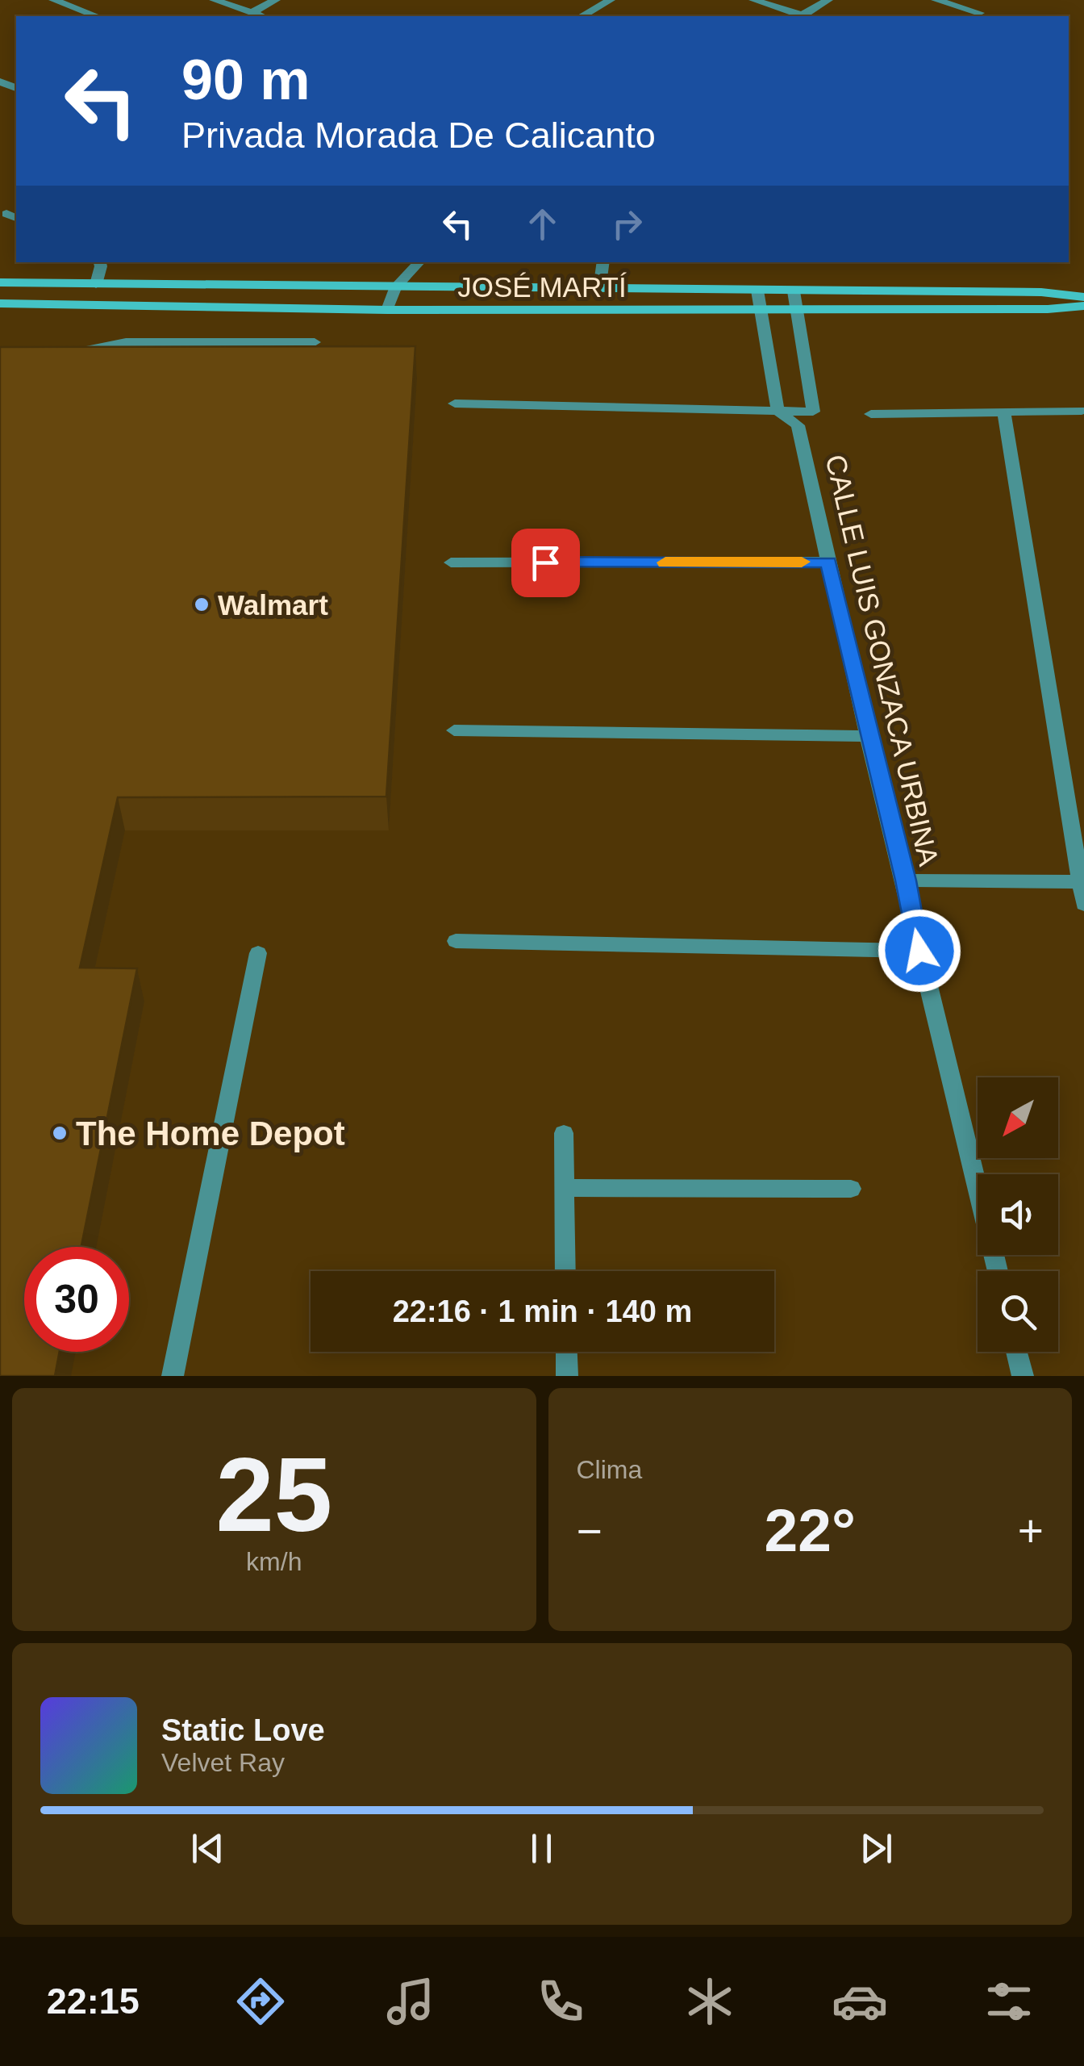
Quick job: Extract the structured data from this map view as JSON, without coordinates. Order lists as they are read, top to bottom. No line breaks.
{"streets":{"main road":["JOSÉ MARTÍ"],"street":["CALLE LUIS GONZACA URBINA"]},"places":["Walmart","The Home Depot"],"north":"bottom left","page":{"turn":["90 m","Privada Morada De Calicanto"],"limit":"30","trip":"22:16 · 1 min · 140 m","tile":[["25","km/h"],"Clima"],"heat":["−","22°","+"],"song":["Static Love","Velvet Ray"],"tabs":"22:15"}}
